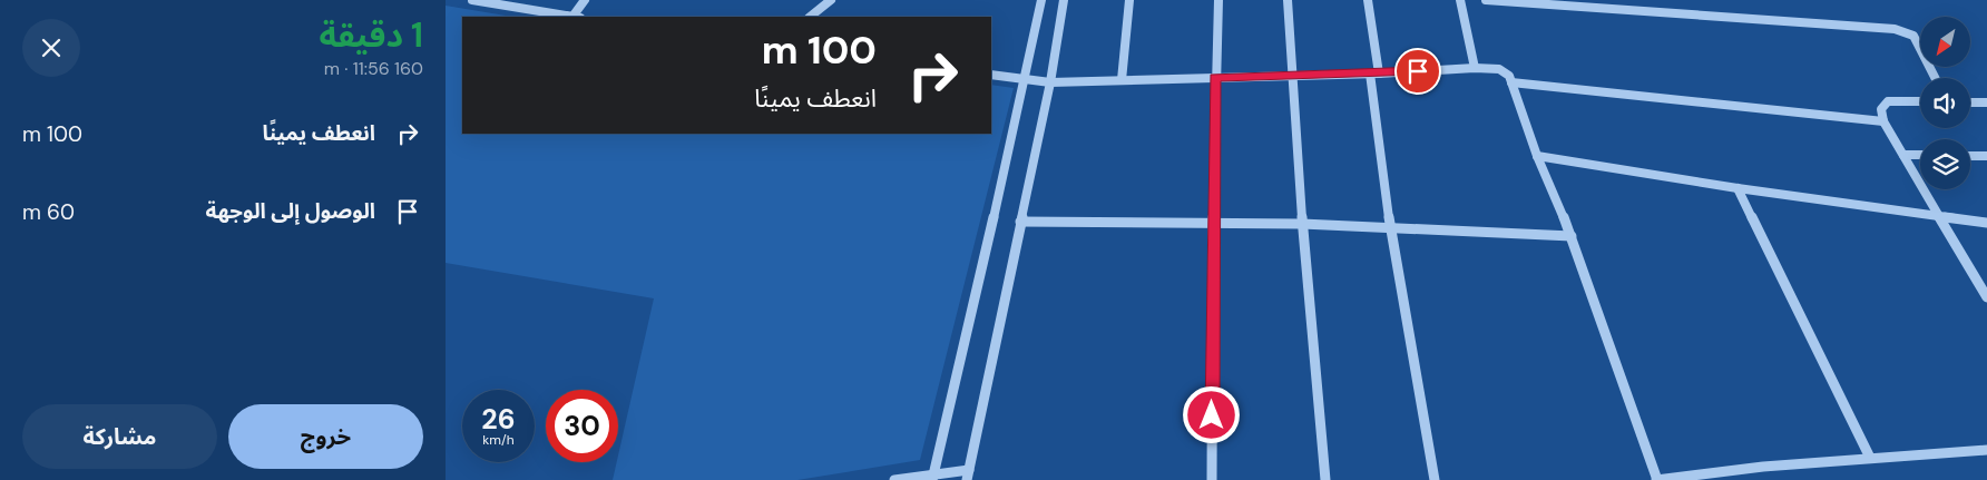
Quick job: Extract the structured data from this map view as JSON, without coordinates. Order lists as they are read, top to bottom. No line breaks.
{"north":"bottom left","page":{"heading":["1 دقيقة","160 m · 11:56"],"turn":["100 m","انعطف يمينًا"],"list":[{"name":"انعطف يمينًا","value":"100 m"},{"name":"الوصول إلى الوجهة","value":"60 m"}],"speed":"26 km/h","limit":"30","buttons":["خروج","مشاركة"]}}
